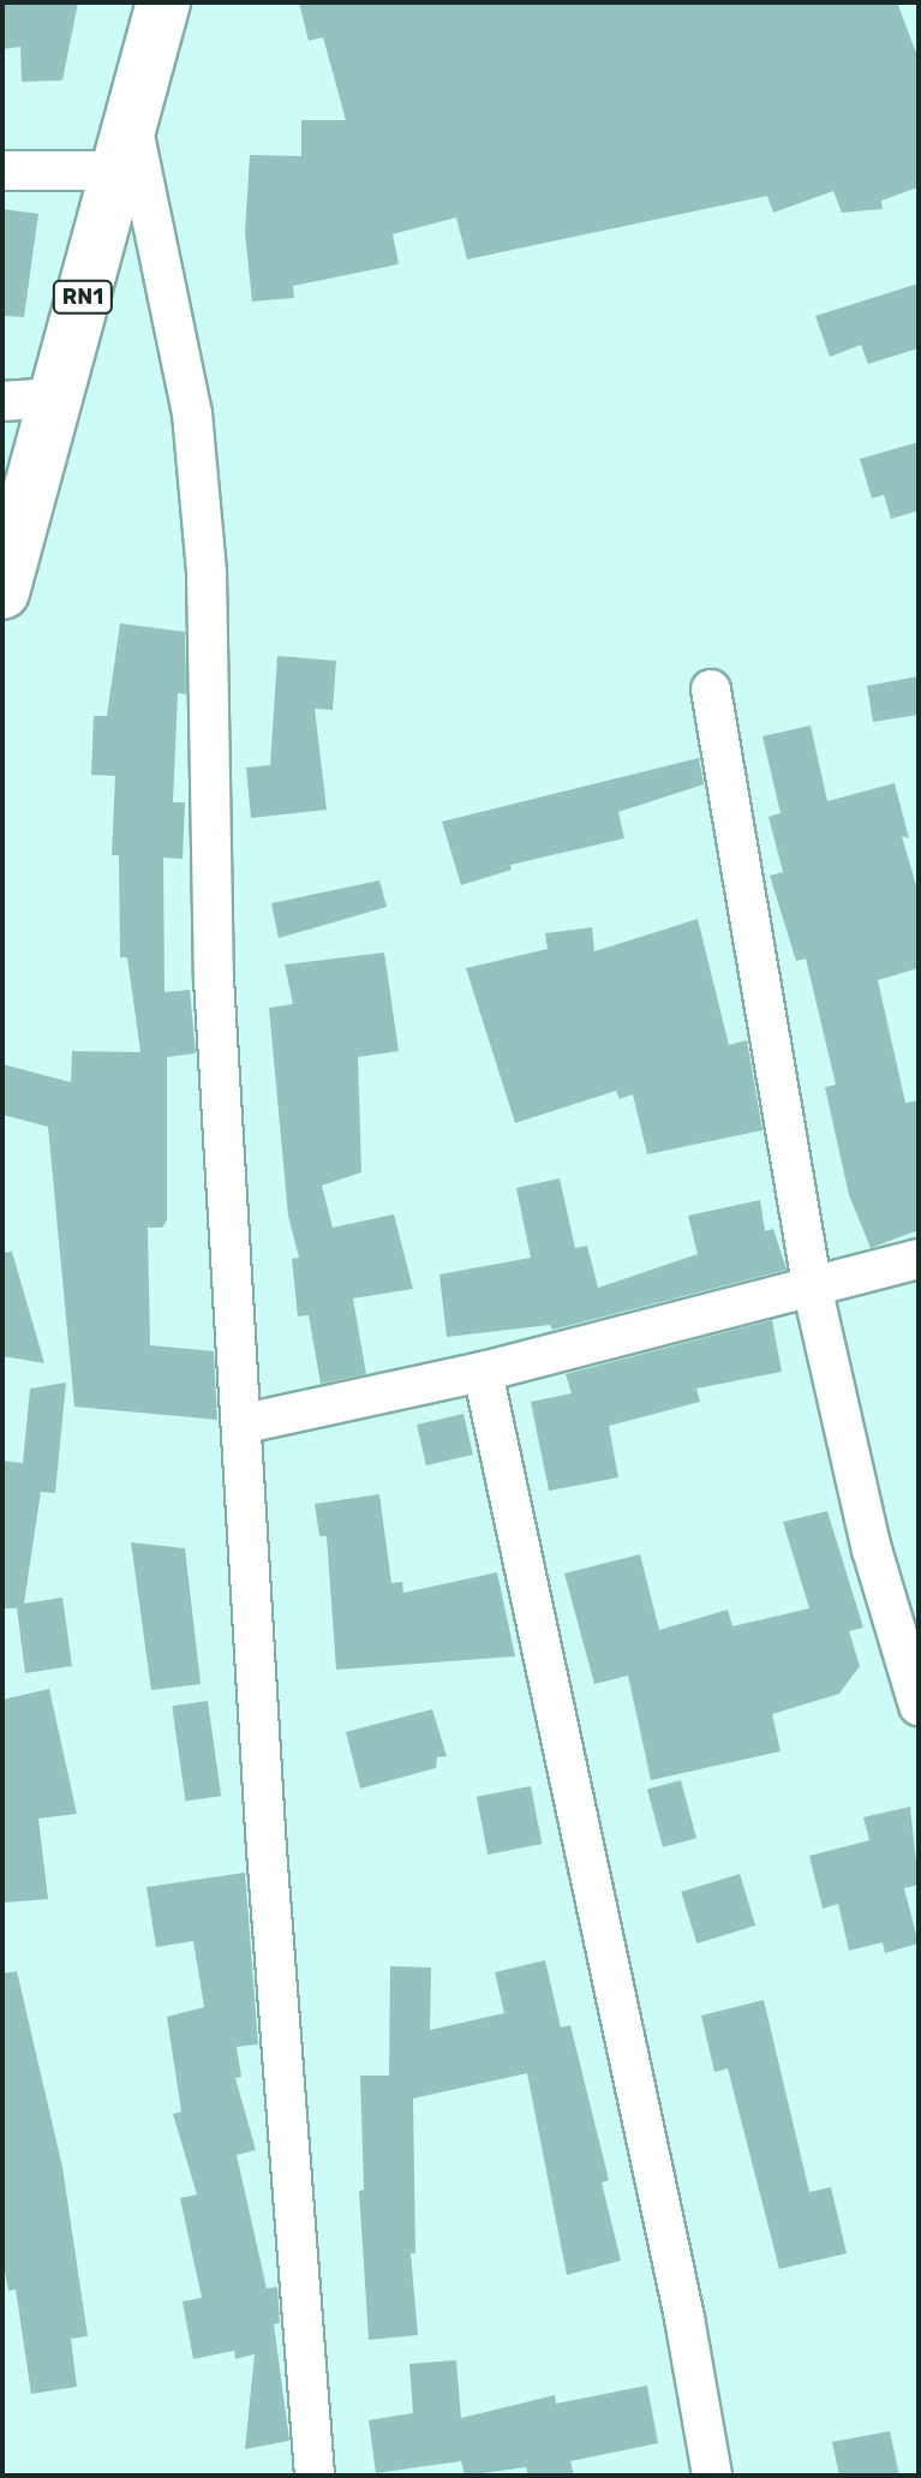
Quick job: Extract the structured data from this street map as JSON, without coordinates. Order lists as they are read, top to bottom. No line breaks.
{"streets":{"highway":["RN1"]}}
